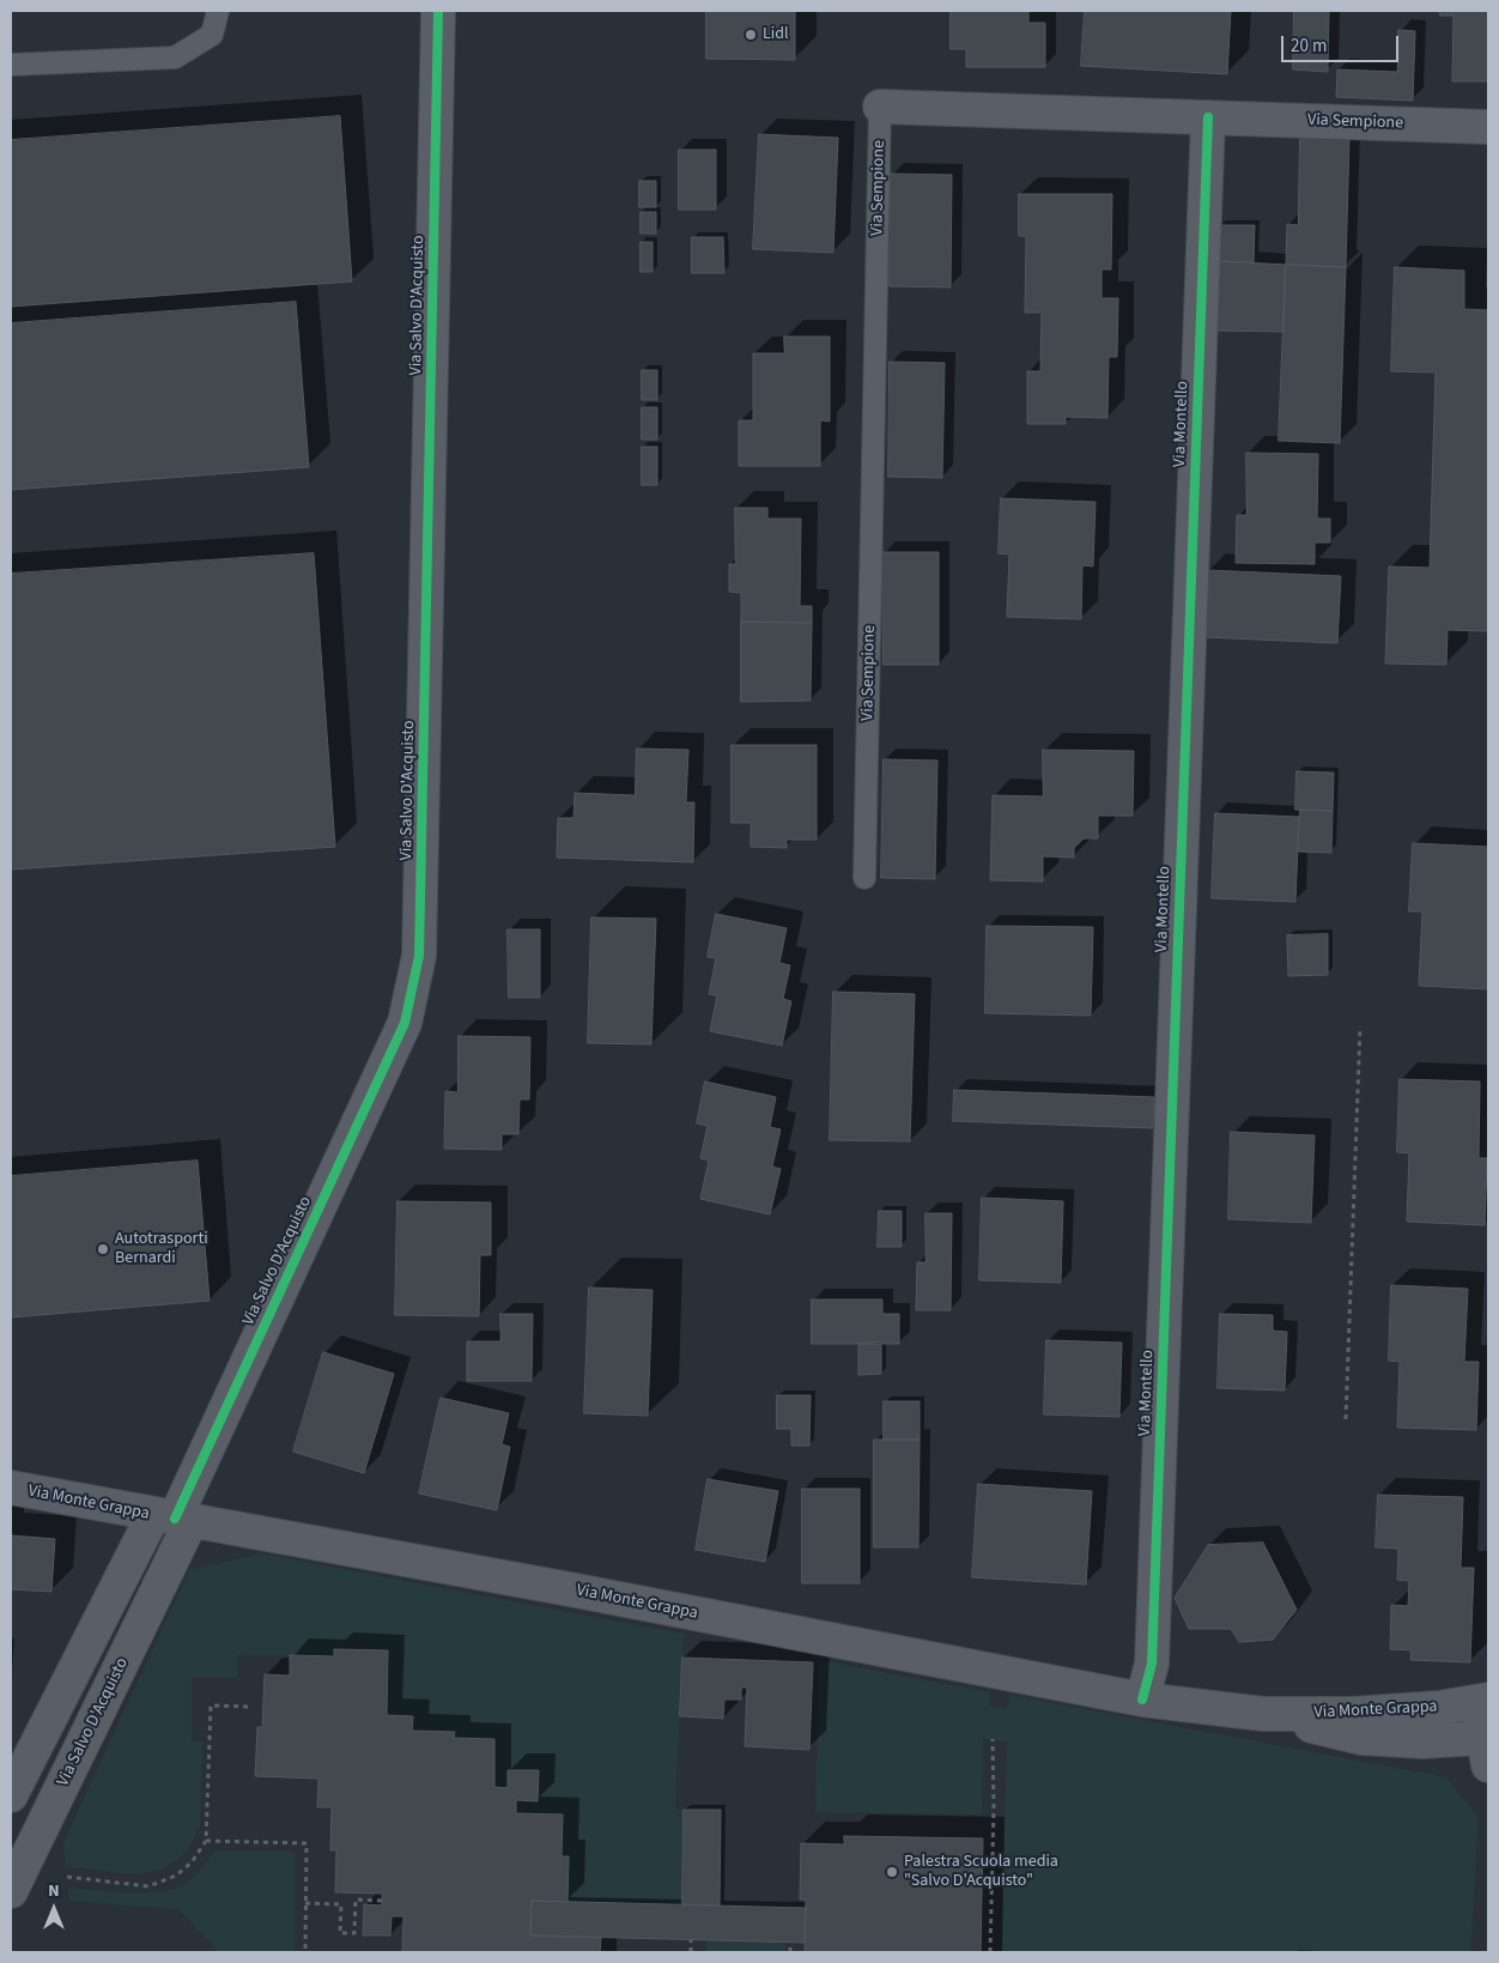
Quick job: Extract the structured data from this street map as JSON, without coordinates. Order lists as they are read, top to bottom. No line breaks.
{"streets":{"street":["Via Sempione","Via Salvo D'Acquisto","Via Montello","Via Monte Grappa"]},"crossings":[["Via Sempione","Via Montello"],["Via Salvo D'Acquisto","Via Monte Grappa"],["Via Montello","Via Monte Grappa"]],"places":["Lidl","Autotrasporti Bernardi","Palestra Scuola media \"Salvo D'Acquisto\""],"scale_bar":"20 m","north":"top"}
